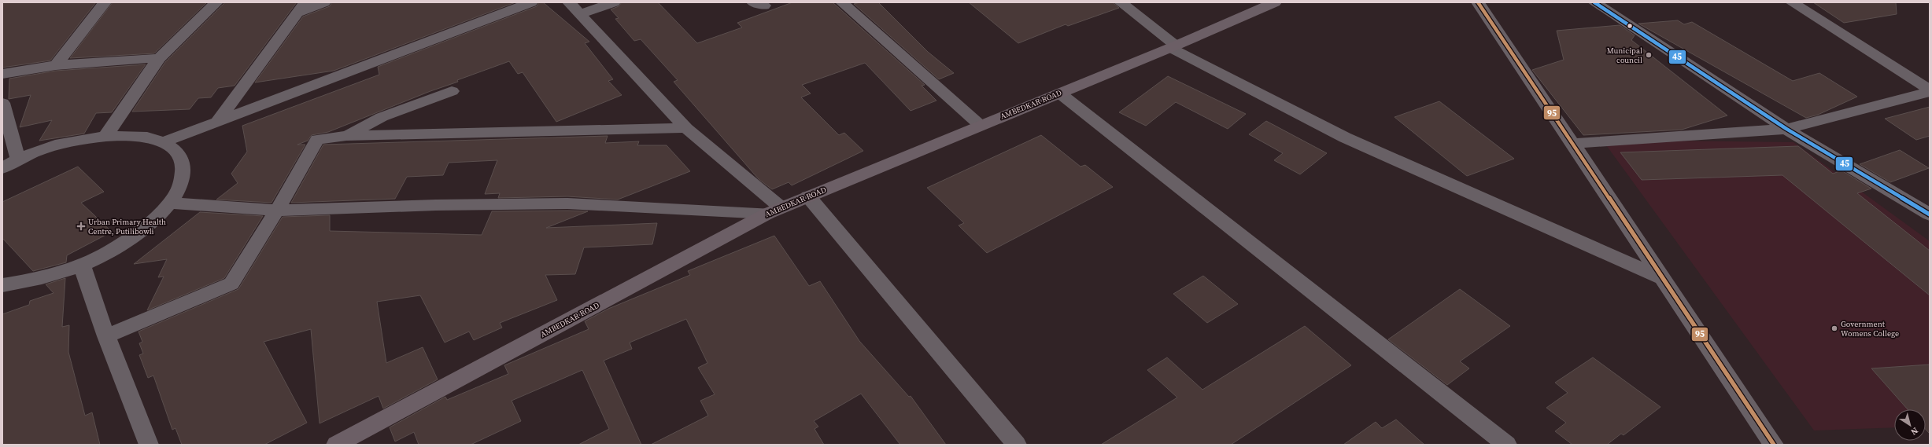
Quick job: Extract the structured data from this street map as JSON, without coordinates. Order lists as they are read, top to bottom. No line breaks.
{"streets":{"main road":["AMBEDKAR ROAD"]},"places":{"other":["Municipal council","Government Womens College"],"health":["Urban Primary Health Centre, Putilibowli"]},"lines":["transit line 95","transit line 45"],"north":"bottom right"}
